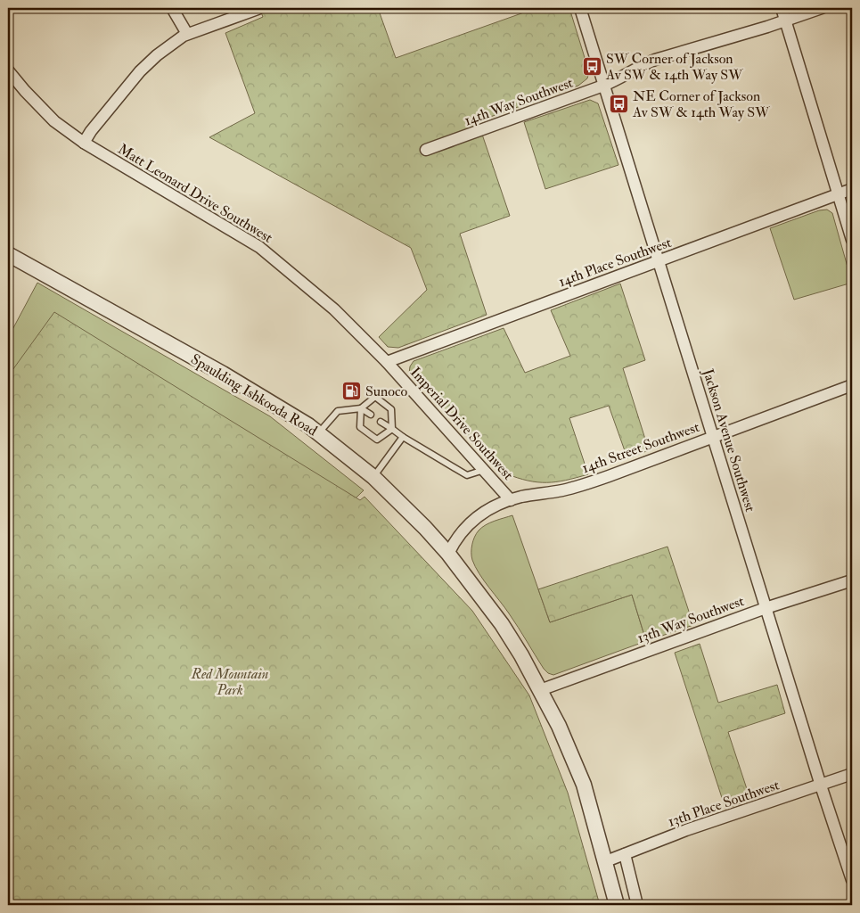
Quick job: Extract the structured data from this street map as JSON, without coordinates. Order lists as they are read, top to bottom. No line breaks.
{"streets":{"street":["14th Way Southwest","Matt Leonard Drive Southwest","14th Place Southwest","Spaulding Ishkooda Road","Imperial Drive Southwest","Jackson Avenue Southwest","14th Street Southwest","13th Way Southwest","13th Place Southwest"]},"crossings":[["14th Way Southwest","Jackson Avenue Southwest"],["Matt Leonard Drive Southwest","14th Place Southwest"],["Matt Leonard Drive Southwest","Imperial Drive Southwest"],["14th Place Southwest","Imperial Drive Southwest"],["14th Place Southwest","Jackson Avenue Southwest"],["Spaulding Ishkooda Road","Imperial Drive Southwest"],["Spaulding Ishkooda Road","13th Way Southwest"],["Spaulding Ishkooda Road","13th Place Southwest"],["Imperial Drive Southwest","14th Street Southwest"],["Jackson Avenue Southwest","14th Street Southwest"],["Jackson Avenue Southwest","13th Way Southwest"],["Jackson Avenue Southwest","13th Place Southwest"]],"parks":["Red Mountain Park"],"places":{"bus stop":["SW Corner of Jackson Av SW & 14th Way SW","NE Corner of Jackson Av SW & 14th Way SW"],"fuel station":["Sunoco"]}}
